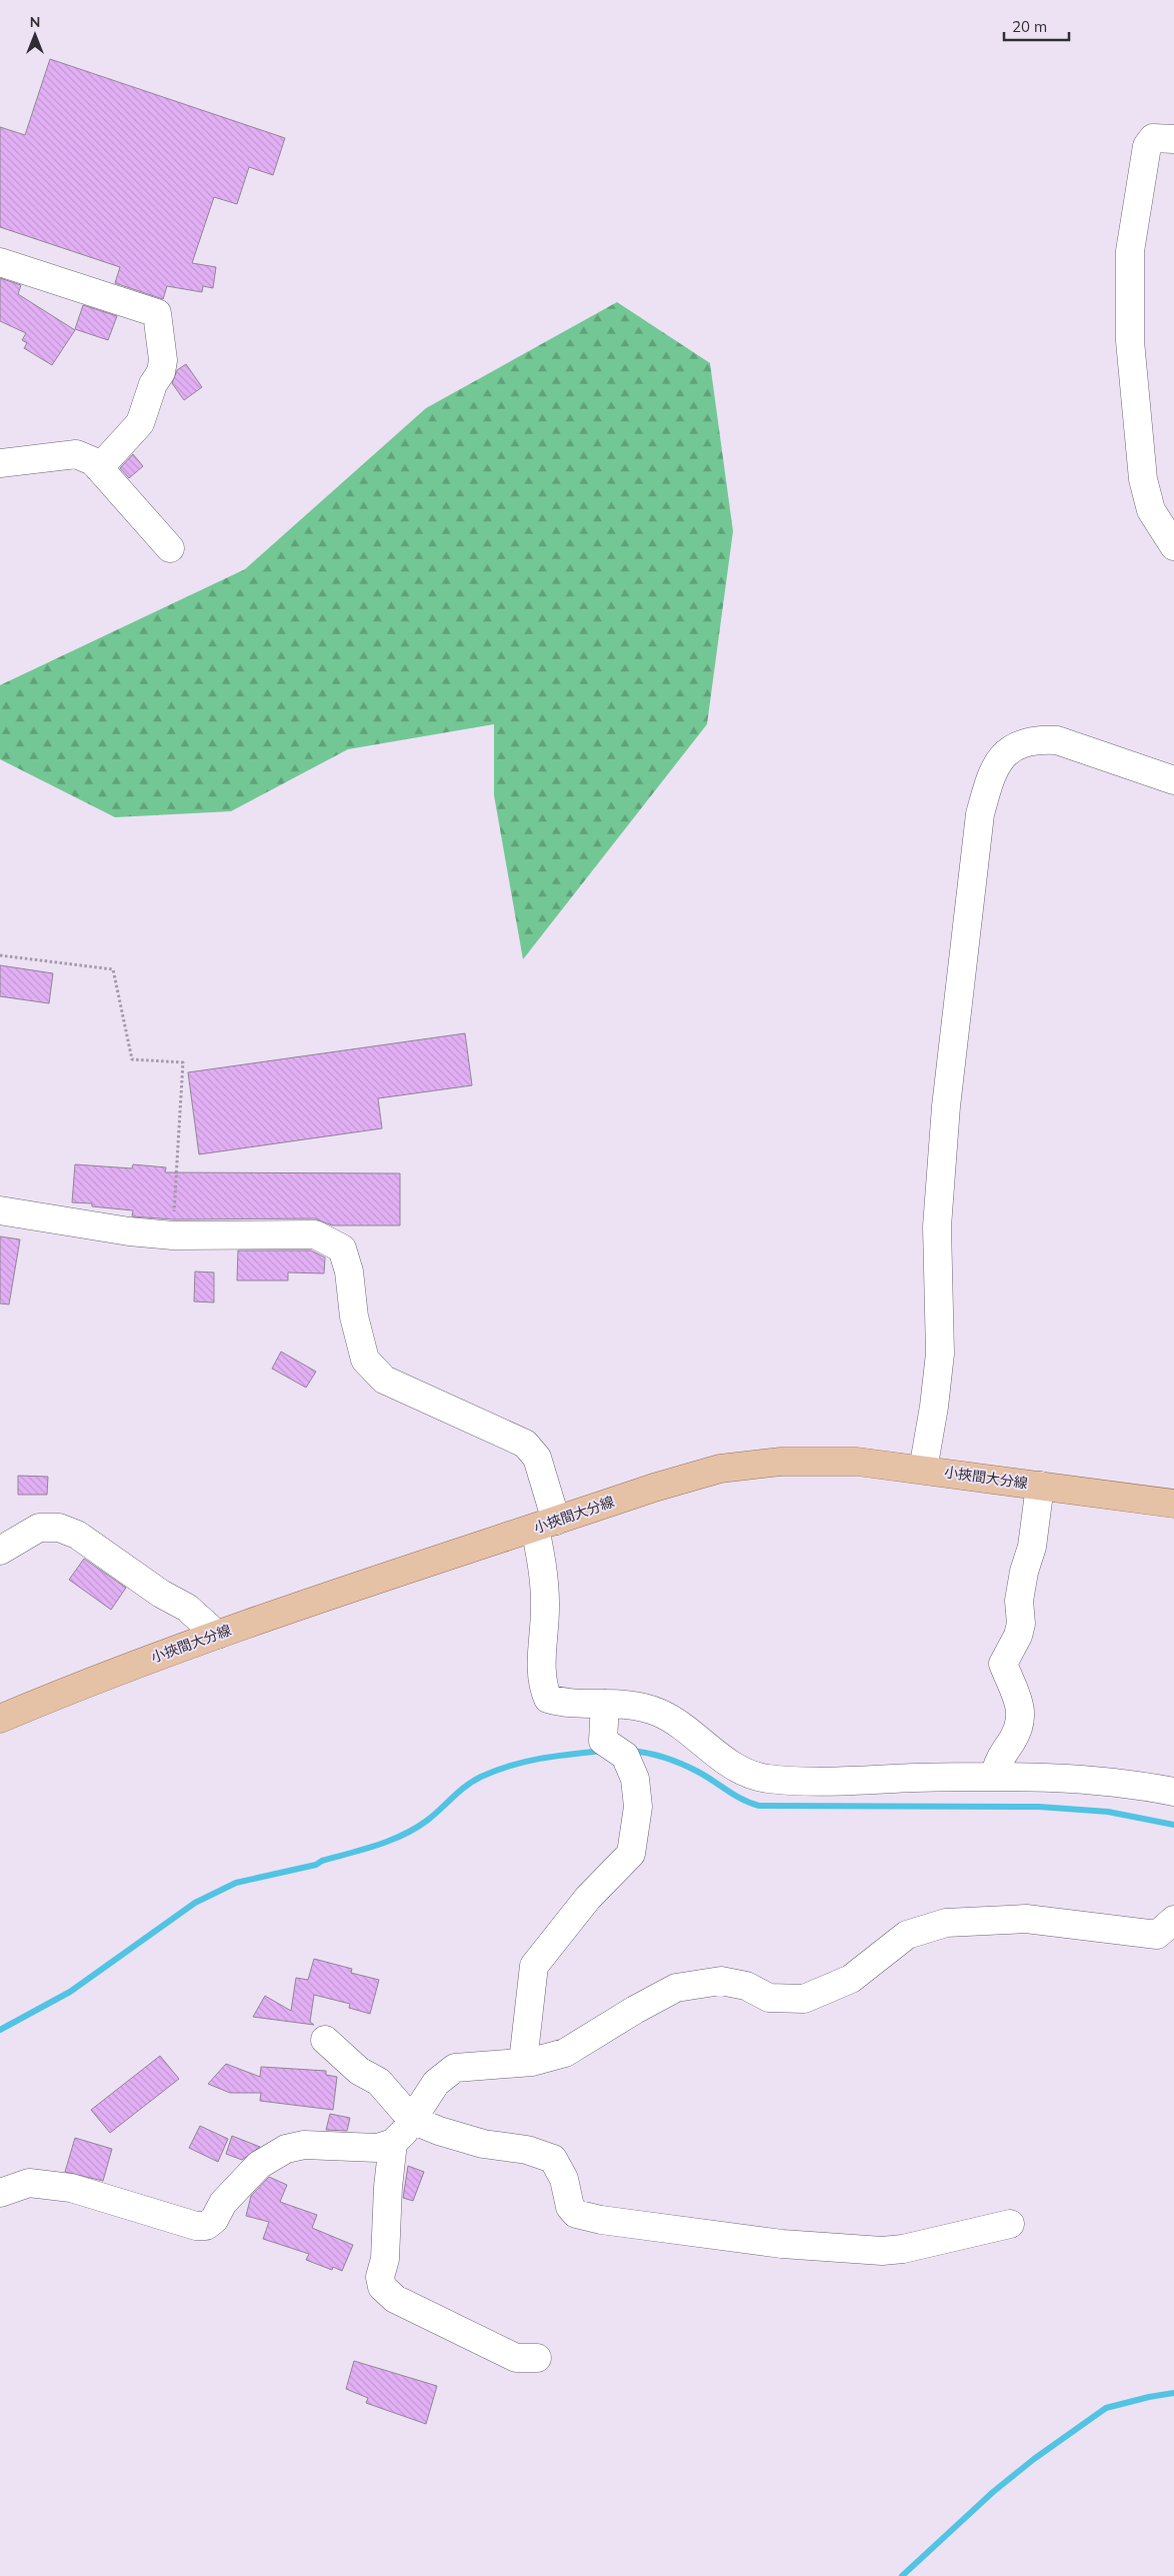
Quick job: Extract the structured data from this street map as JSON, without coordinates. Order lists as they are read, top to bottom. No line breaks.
{"streets":{"main road":["小挾間大分線"]},"scale_bar":"20 m","north":"top"}
